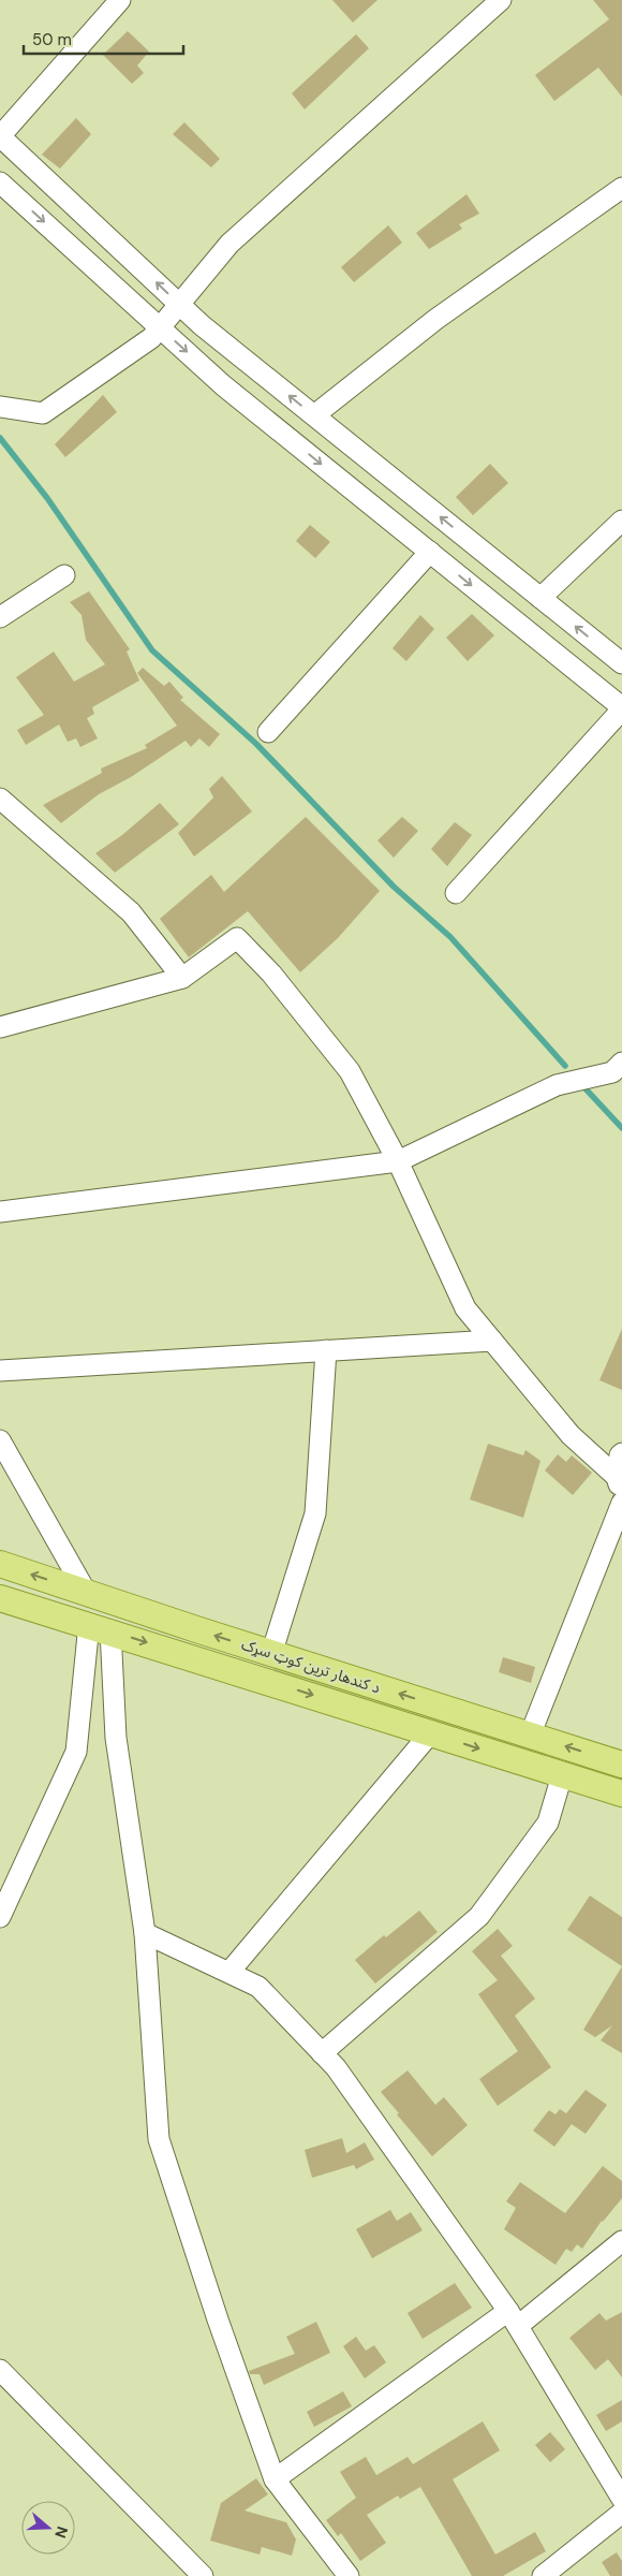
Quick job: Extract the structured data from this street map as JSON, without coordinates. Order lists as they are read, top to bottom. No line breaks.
{"streets":{"main road":["د کندهار ترين کوټ سړک"]},"scale_bar":"50 m","north":"right"}
